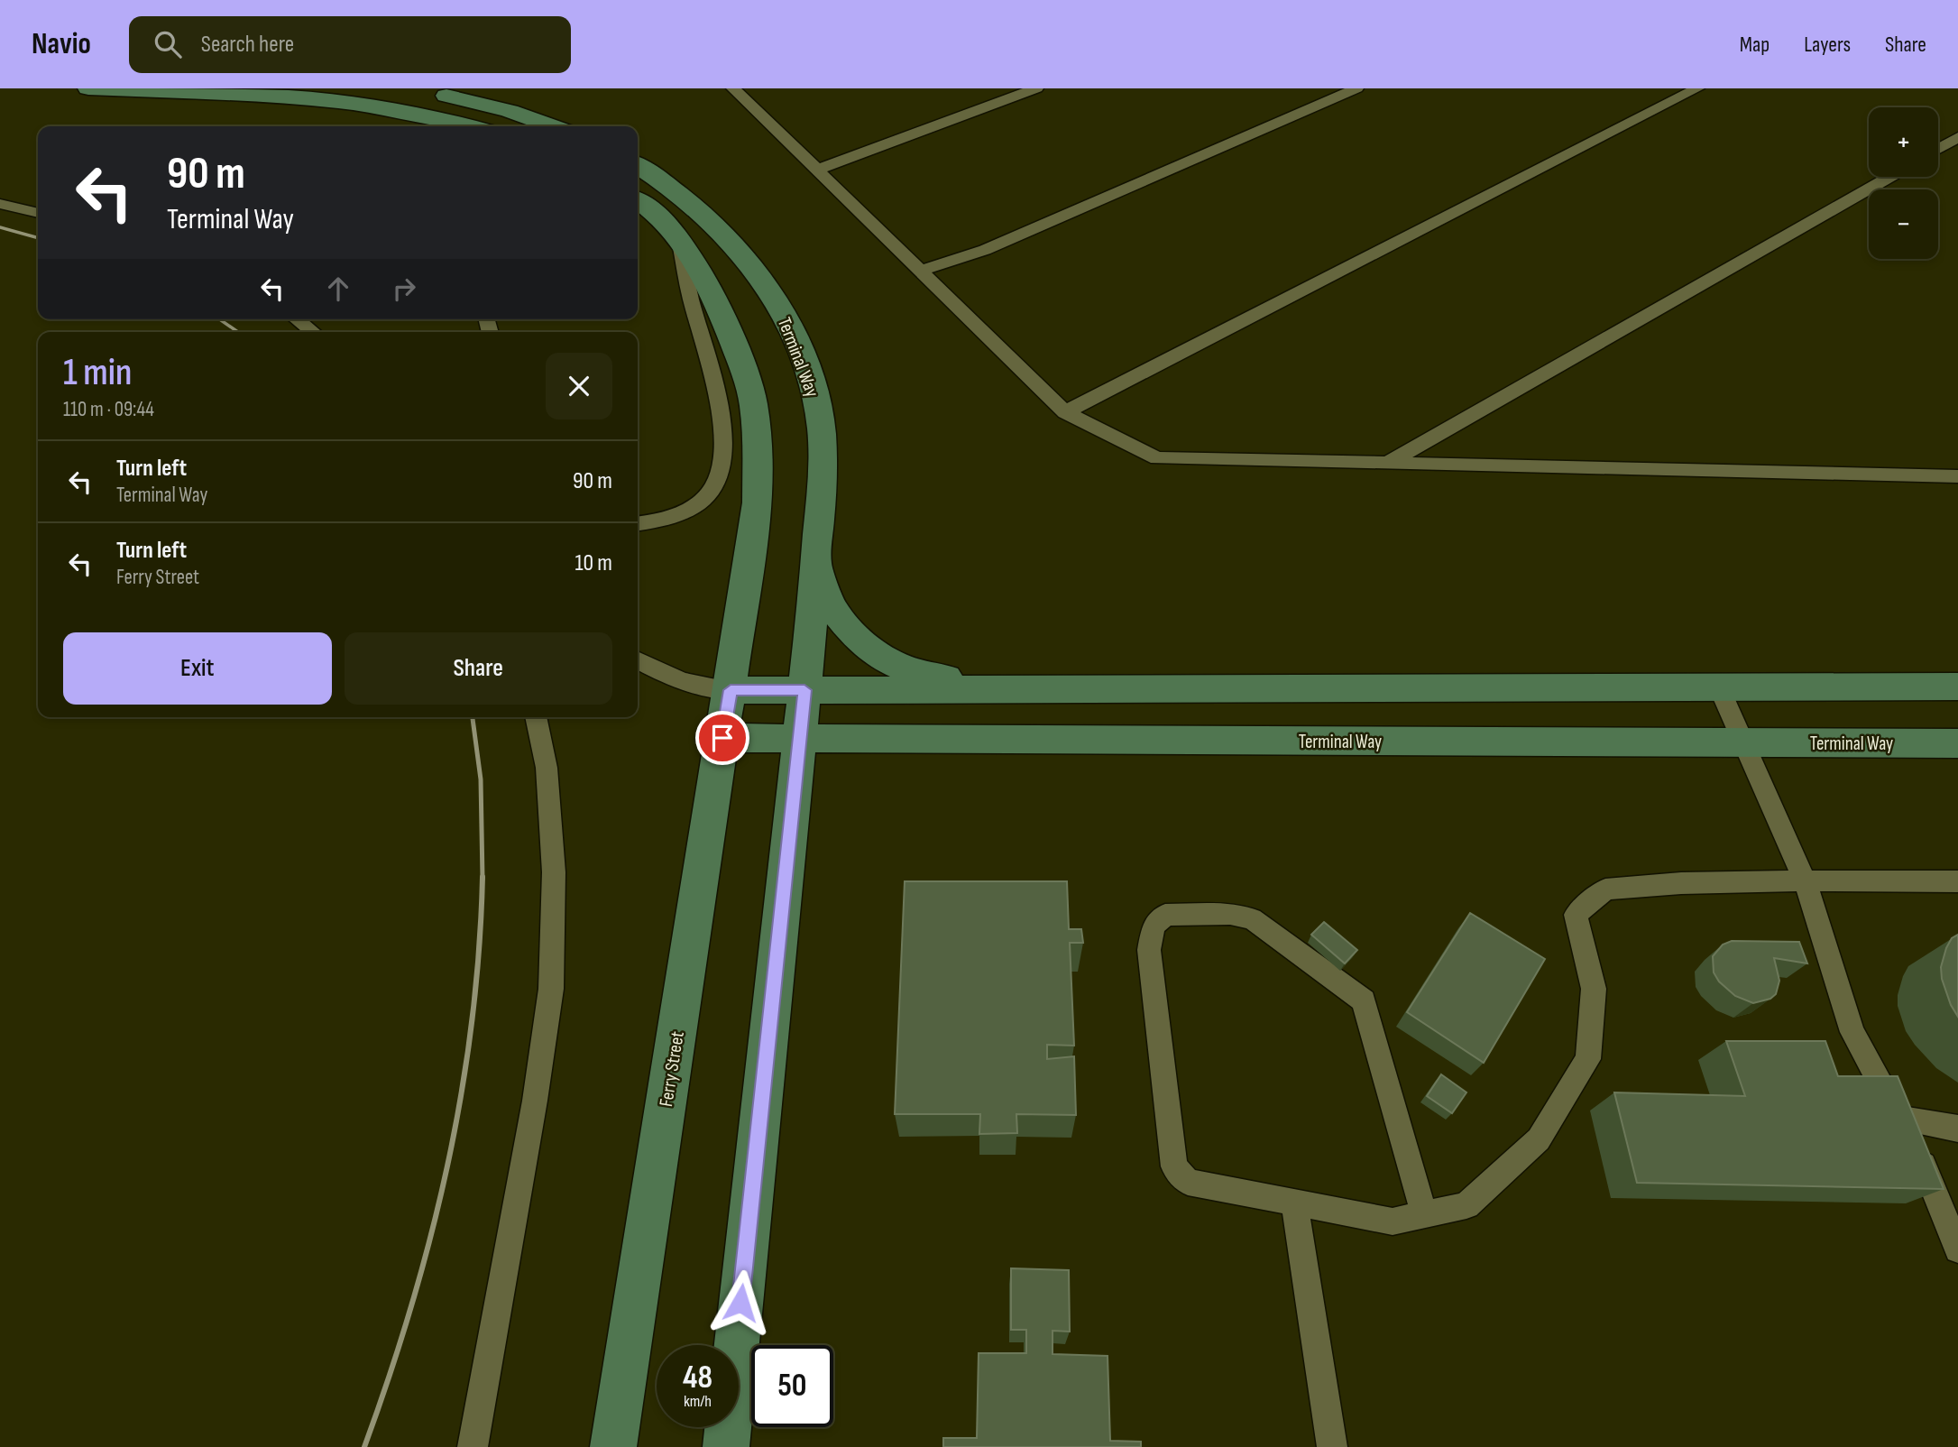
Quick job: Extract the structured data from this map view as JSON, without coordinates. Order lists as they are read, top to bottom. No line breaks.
{"streets":{"main road":["Terminal Way","Ferry Street"]},"crossings":[["Terminal Way","Ferry Street"]],"page":{"header":"Navio","search":"Search here","nav":["Map","Layers","Share"],"map_buttons":["+","−"],"turn":["90 m","Terminal Way"],"heading":["1 min","110 m · 09:44"],"list":[{"name":"Turn left","note":"Terminal Way","value":"90 m"},{"name":"Turn left","note":"Ferry Street","value":"10 m"}],"buttons":["Exit","Share"],"speed":"48 km/h","limit":"50"}}
